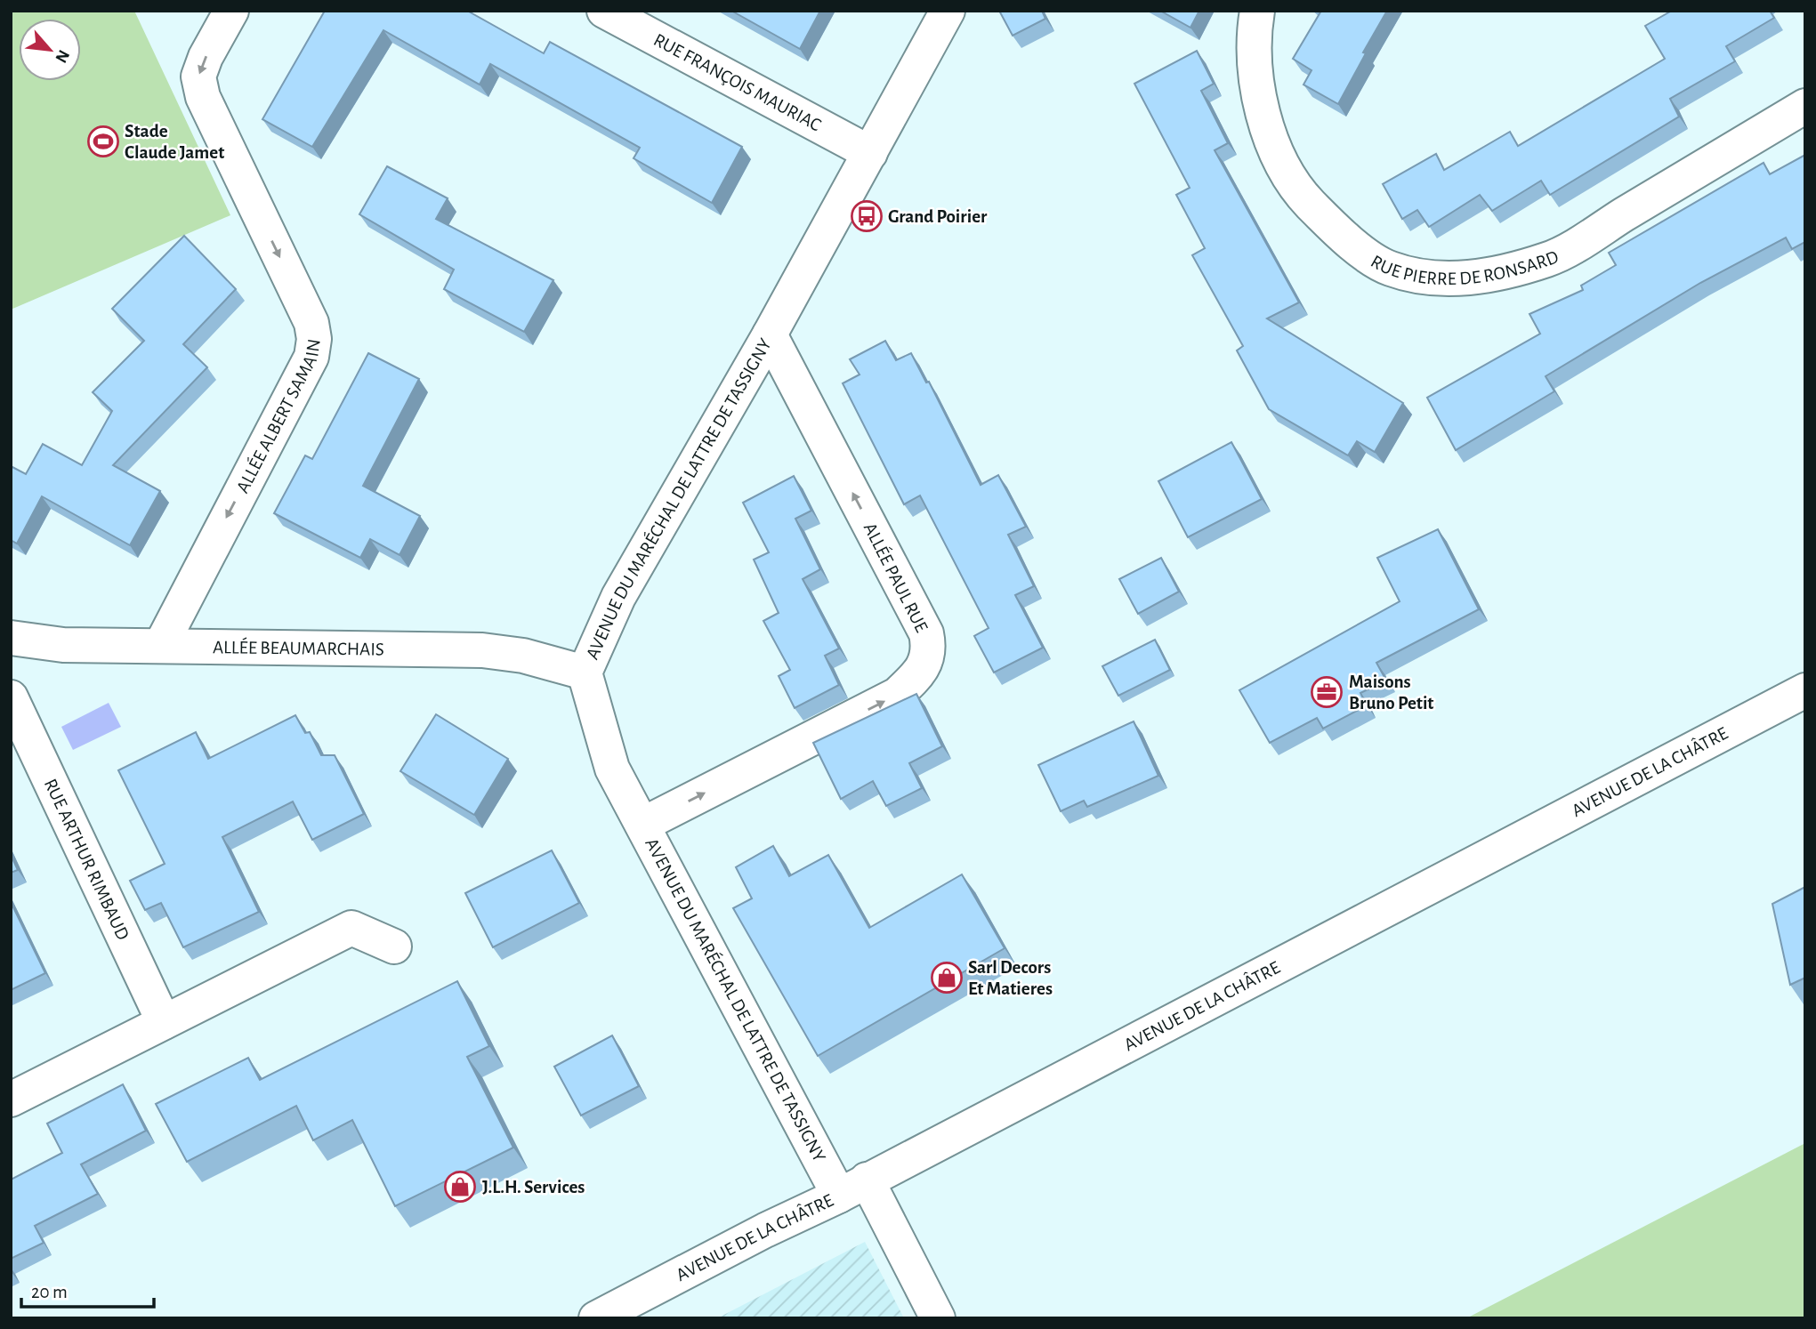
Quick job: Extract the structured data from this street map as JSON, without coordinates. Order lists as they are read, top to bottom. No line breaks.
{"streets":{"street":["RUE FRANÇOIS MAURIAC","RUE PIERRE DE RONSARD","ALLÉE ALBERT SAMAIN","AVENUE DU MARÉCHAL DE LATTRE DE TASSIGNY","ALLÉE PAUL RUE","ALLÉE BEAUMARCHAIS","AVENUE DE LA CHÂTRE","RUE ARTHUR RIMBAUD"]},"crossings":[["RUE FRANÇOIS MAURIAC","AVENUE DU MARÉCHAL DE LATTRE DE TASSIGNY"],["ALLÉE ALBERT SAMAIN","ALLÉE BEAUMARCHAIS"],["AVENUE DU MARÉCHAL DE LATTRE DE TASSIGNY","ALLÉE PAUL RUE"],["AVENUE DU MARÉCHAL DE LATTRE DE TASSIGNY","ALLÉE BEAUMARCHAIS"],["AVENUE DU MARÉCHAL DE LATTRE DE TASSIGNY","AVENUE DE LA CHÂTRE"]],"one_way":["ALLÉE ALBERT SAMAIN"],"places":{"sports":["Stade Claude Jamet"],"bus stop":["Grand Poirier"],"office":["Maisons Bruno Petit"],"shop":["Sarl Decors Et Matieres","J.L.H. Services"]},"scale_bar":"20 m","north":"bottom right"}
